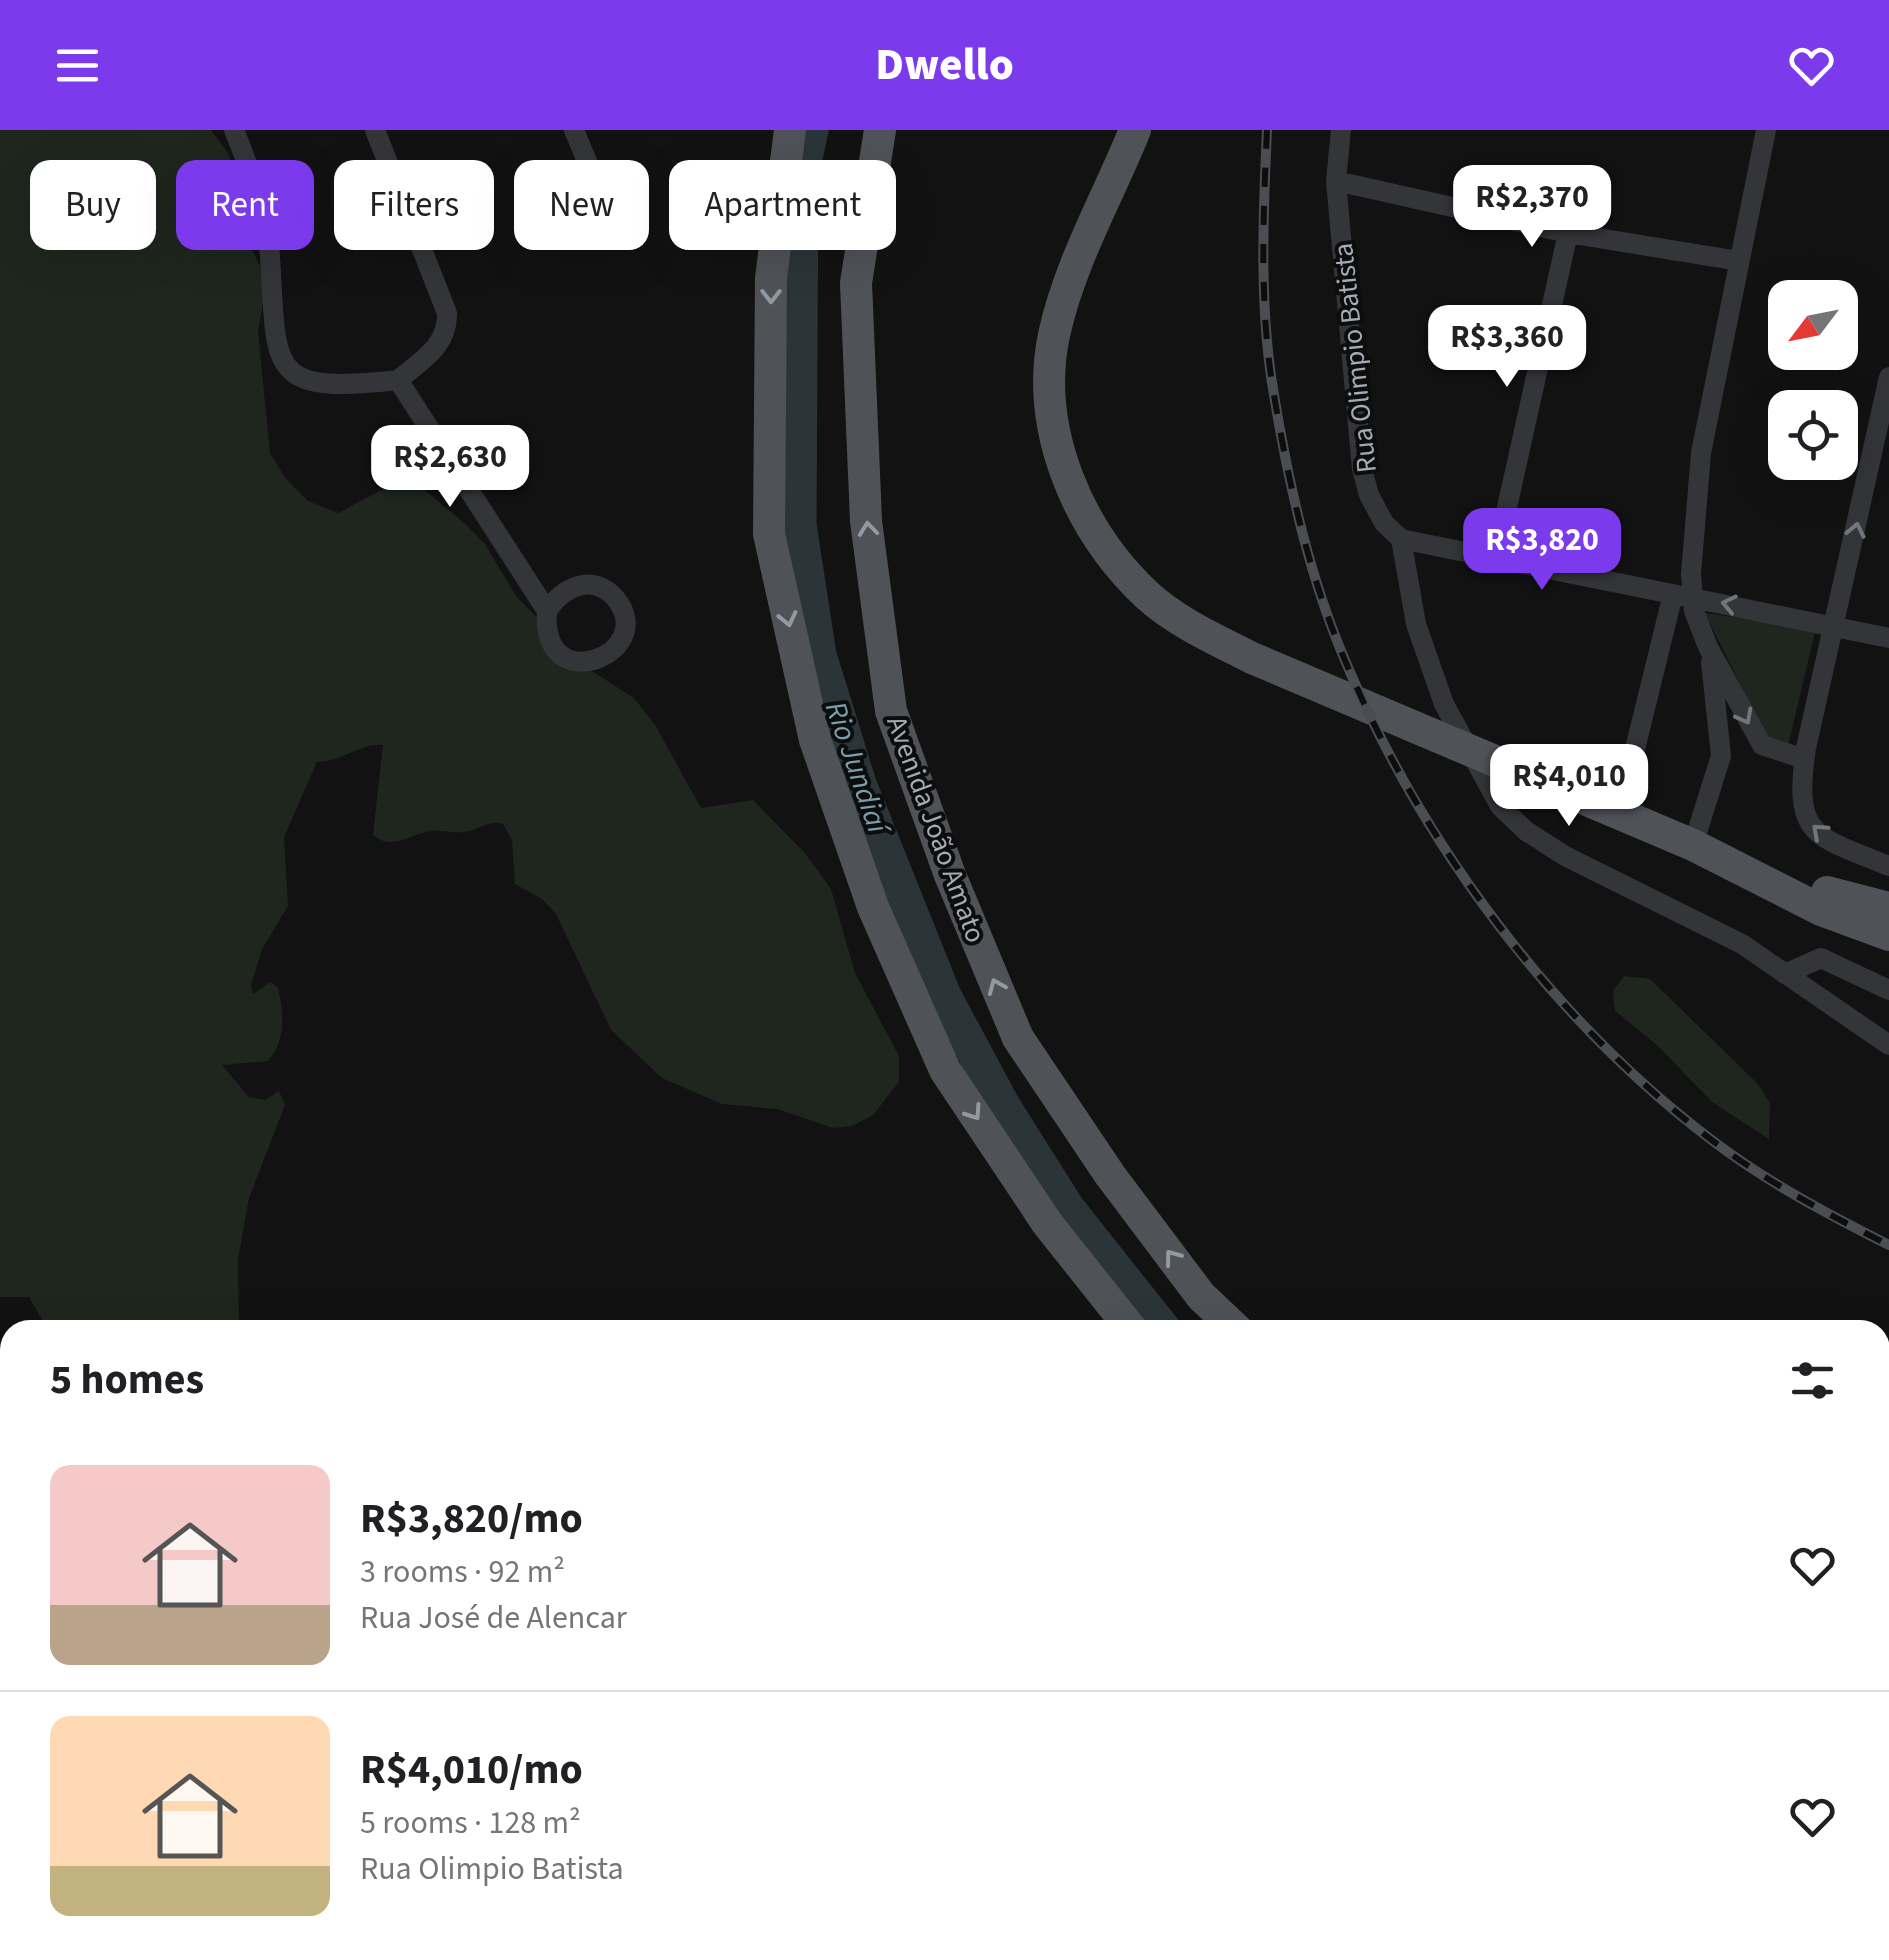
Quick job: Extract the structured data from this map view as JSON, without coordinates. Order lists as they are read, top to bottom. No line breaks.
{"streets":{"main road":["Avenida João Amato"],"street":["Rua Olimpio Batista"]},"water":["Rio Jundiaí"],"north":"bottom left","page":{"header":"Dwello","chip":["Buy","Rent","Filters","New","Apartment"],"price":["R$2,370","R$3,360","R$2,630","R$3,820","R$4,010"],"heading":"5 homes","list":[{"name":"R$3,820/mo","note":"3 rooms · 92 m² · Rua José de Alencar"},{"name":"R$4,010/mo","note":"5 rooms · 128 m² · Rua Olimpio Batista"}]}}
